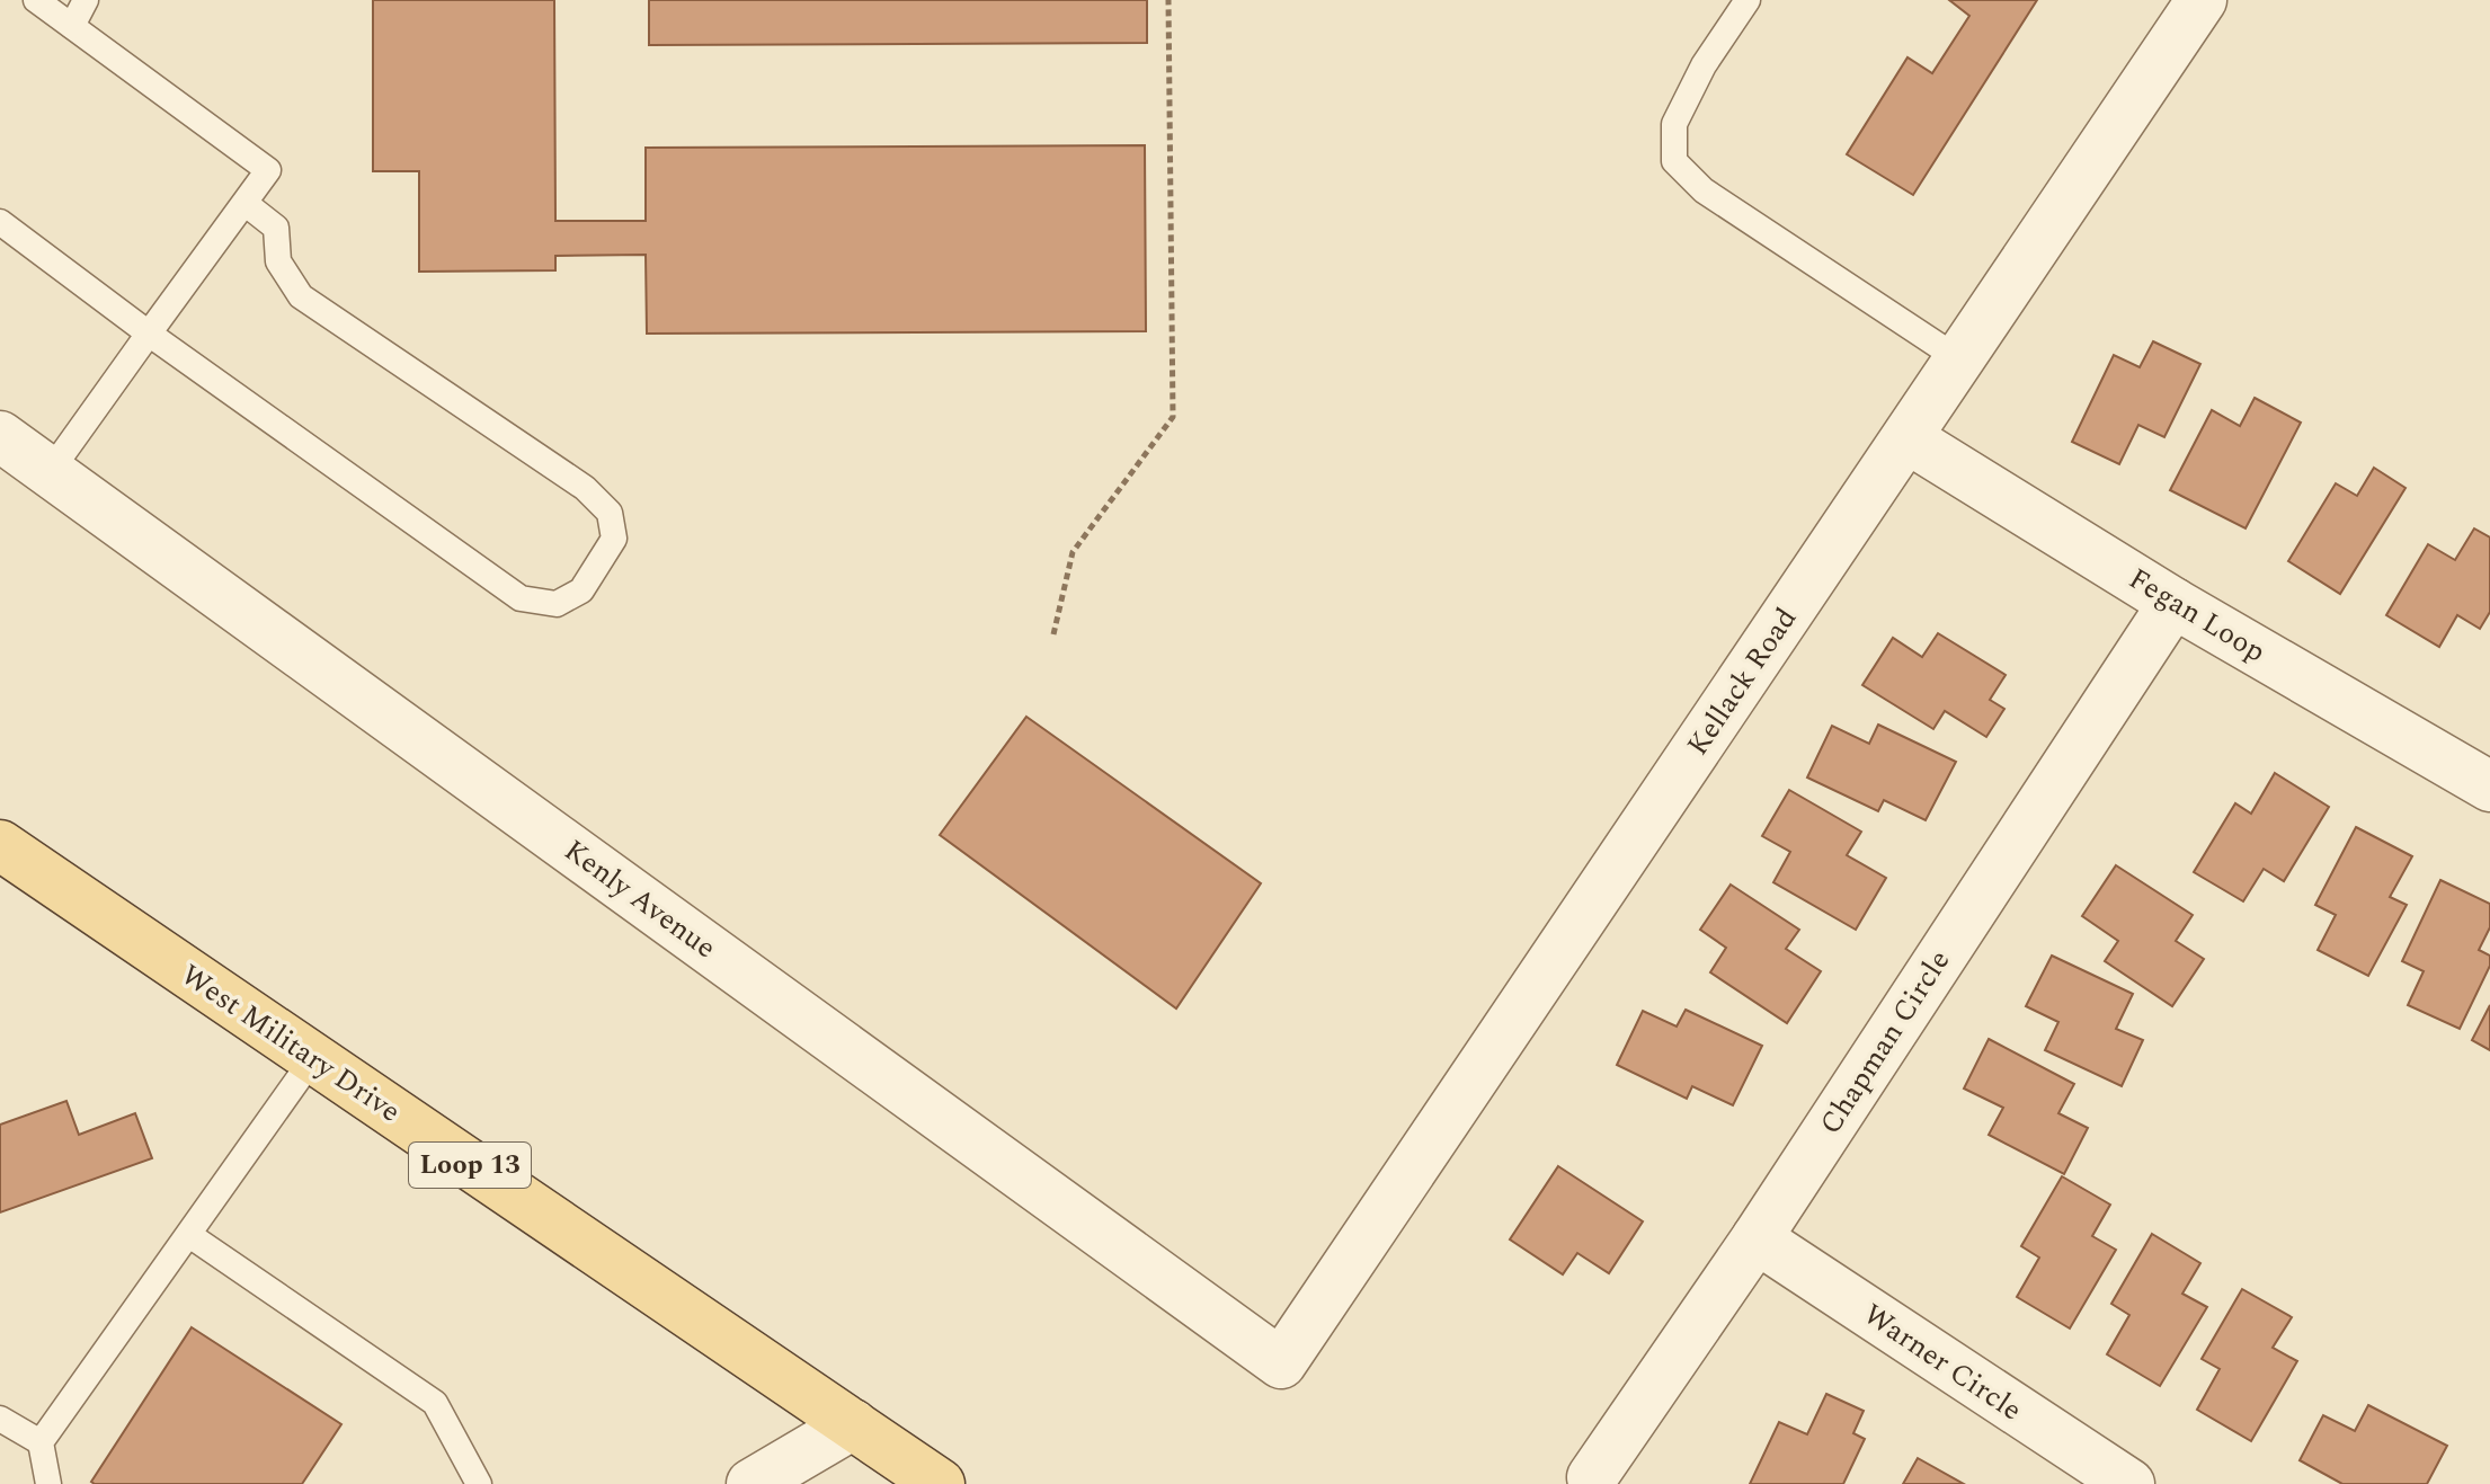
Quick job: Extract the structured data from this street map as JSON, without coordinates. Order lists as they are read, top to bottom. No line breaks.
{"streets":{"main road":["West Military Drive","Loop 13"],"street":["Fegan Loop","Kellack Road","Kenly Avenue","Chapman Circle","Warner Circle"]},"crossings":[["Fegan Loop","Kellack Road"],["Fegan Loop","Chapman Circle"],["Kellack Road","Kenly Avenue"],["Chapman Circle","Warner Circle"]]}
